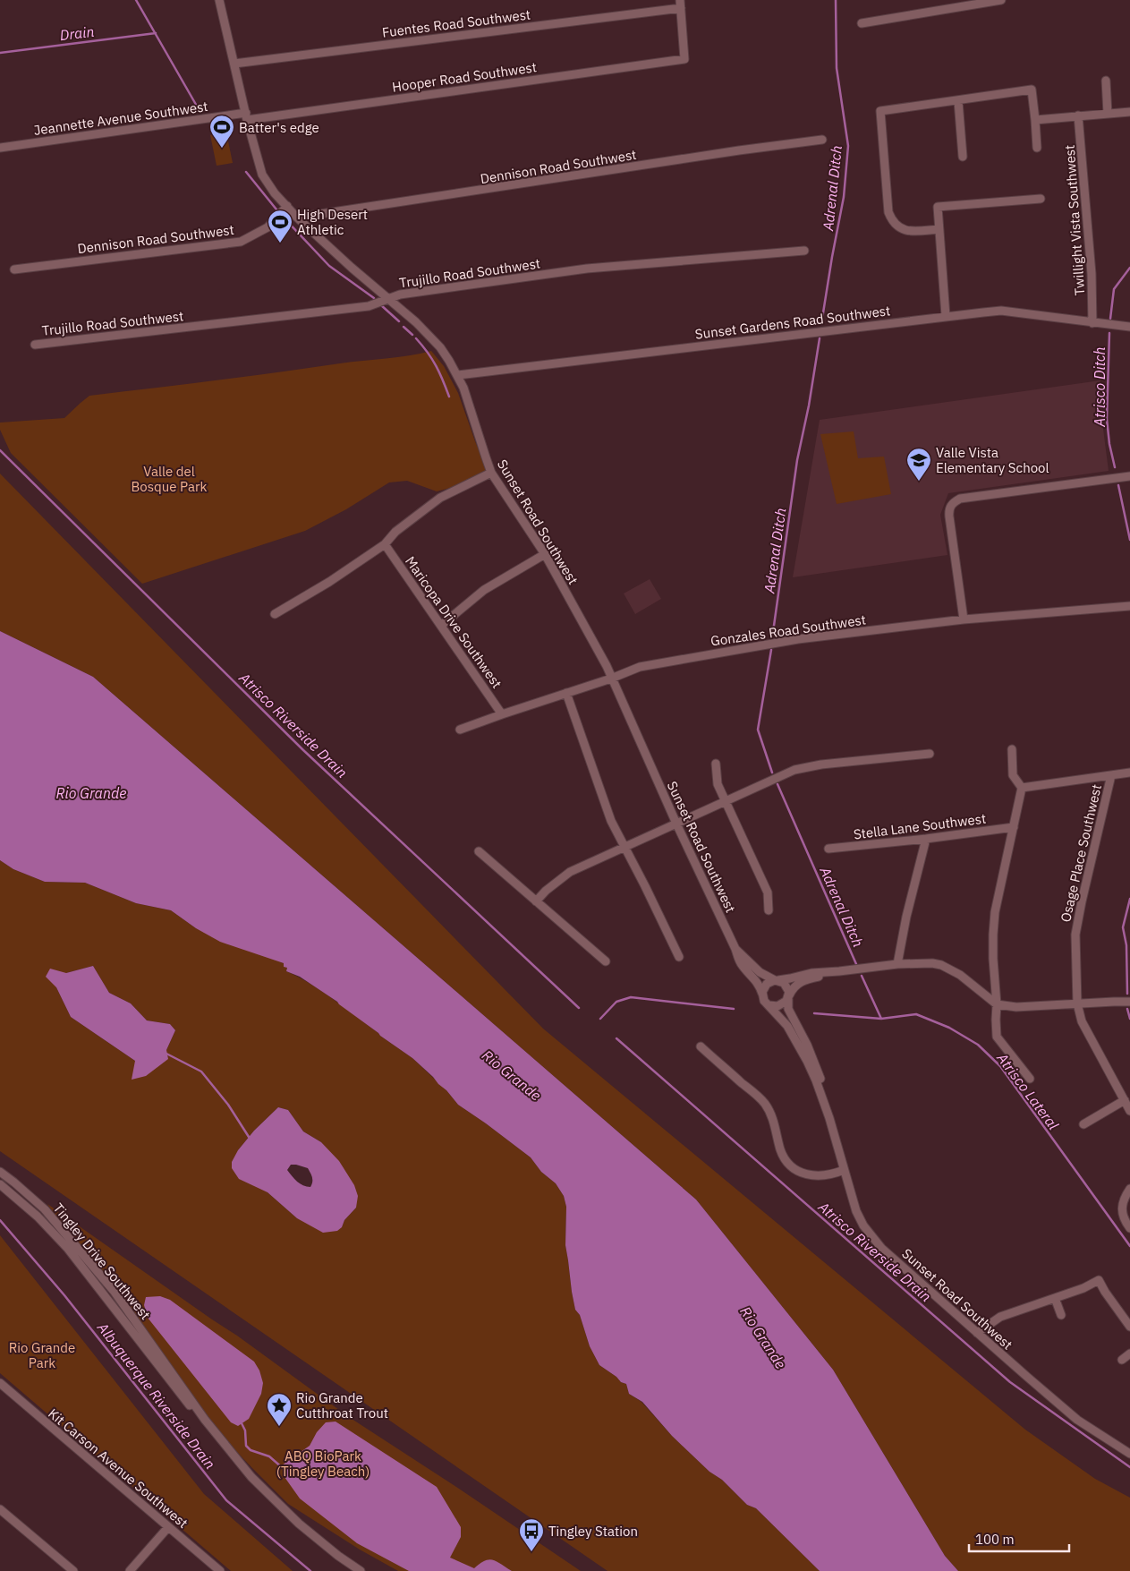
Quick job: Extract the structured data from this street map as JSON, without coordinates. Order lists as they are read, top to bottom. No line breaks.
{"streets":{"street":["Fuentes Road Southwest","Hooper Road Southwest","Jeannette Avenue Southwest","Dennison Road Southwest","Twillight Vista Southwest","Trujillo Road Southwest","Sunset Gardens Road Southwest","Sunset Road Southwest","Maricopa Drive Southwest","Gonzales Road Southwest","Stella Lane Southwest","Osage Place Southwest","Tingley Drive Southwest","Kit Carson Avenue Southwest"]},"crossings":[["Fuentes Road Southwest","Hooper Road Southwest"],["Fuentes Road Southwest","Sunset Road Southwest"],["Hooper Road Southwest","Jeannette Avenue Southwest"],["Hooper Road Southwest","Sunset Road Southwest"],["Jeannette Avenue Southwest","Sunset Road Southwest"],["Dennison Road Southwest","Sunset Road Southwest"],["Twillight Vista Southwest","Sunset Gardens Road Southwest"],["Trujillo Road Southwest","Sunset Road Southwest"],["Sunset Gardens Road Southwest","Sunset Road Southwest"],["Sunset Road Southwest","Gonzales Road Southwest"],["Maricopa Drive Southwest","Gonzales Road Southwest"]],"water":["Drain","Adrenal Ditch","Atrisco Ditch","Atrisco Riverside Drain","Rio Grande","Atrisco Lateral","Albuquerque Riverside Drain"],"parks":["Valle del Bosque Park","Rio Grande Park","ABQ BioPark (Tingley Beach)"],"places":{"sports":["Batter's edge","High Desert Athletic"],"school or university":["Valle Vista Elementary School"],"place":["Rio Grande Cutthroat Trout"],"bus stop":["Tingley Station"]},"scale_bar":"100 m"}
